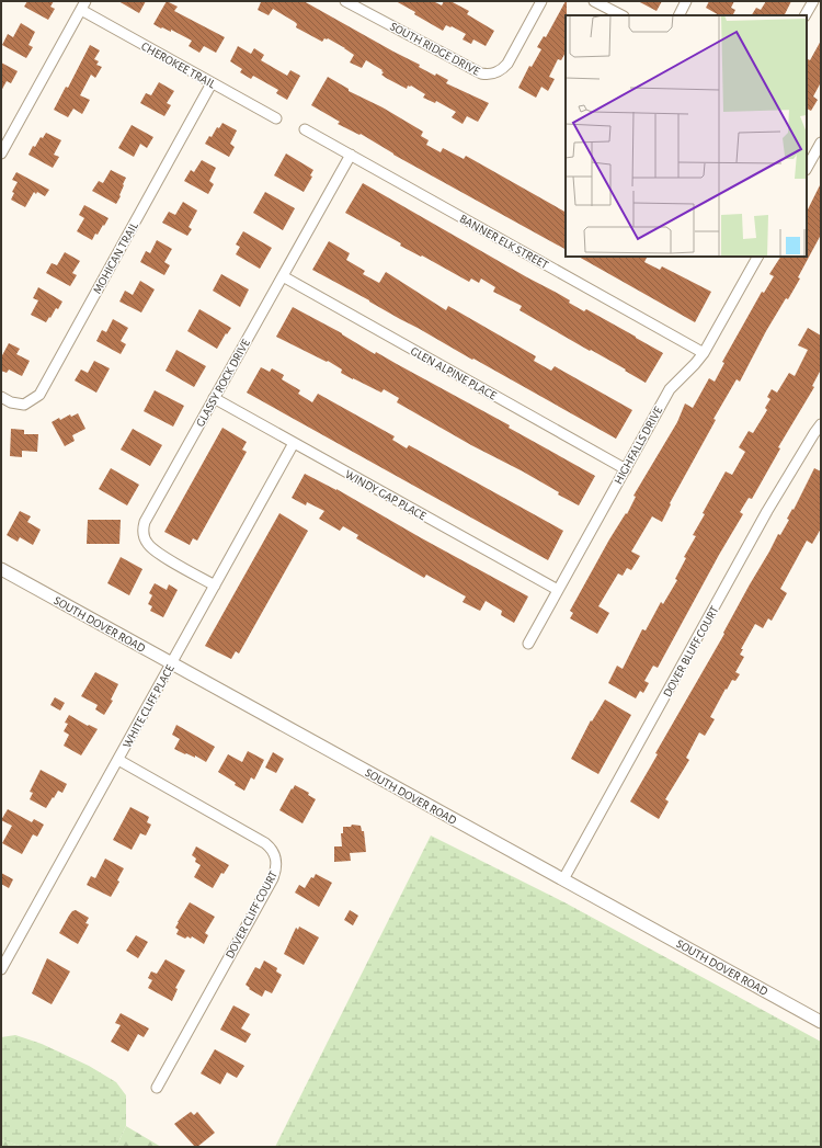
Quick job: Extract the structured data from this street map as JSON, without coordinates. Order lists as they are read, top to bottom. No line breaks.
{"streets":{"street":["SOUTH RIDGE DRIVE","CHEROKEE TRAIL","BANNER ELK STREET","MOHICAN TRAIL","GLEN ALPINE PLACE","GLASSY ROCK DRIVE","HIGHFALLS DRIVE","WINDY GAP PLACE","SOUTH DOVER ROAD","DOVER BLUFF COURT","WHITE CLIFF PLACE","DOVER CLIFF COURT"]},"crossings":[["CHEROKEE TRAIL","MOHICAN TRAIL"],["BANNER ELK STREET","GLASSY ROCK DRIVE"],["BANNER ELK STREET","HIGHFALLS DRIVE"],["GLEN ALPINE PLACE","GLASSY ROCK DRIVE"],["GLEN ALPINE PLACE","HIGHFALLS DRIVE"],["GLASSY ROCK DRIVE","WINDY GAP PLACE"],["GLASSY ROCK DRIVE","WHITE CLIFF PLACE"],["HIGHFALLS DRIVE","WINDY GAP PLACE"],["WINDY GAP PLACE","WHITE CLIFF PLACE"],["SOUTH DOVER ROAD","DOVER BLUFF COURT"],["SOUTH DOVER ROAD","WHITE CLIFF PLACE"],["WHITE CLIFF PLACE","DOVER CLIFF COURT"]]}
